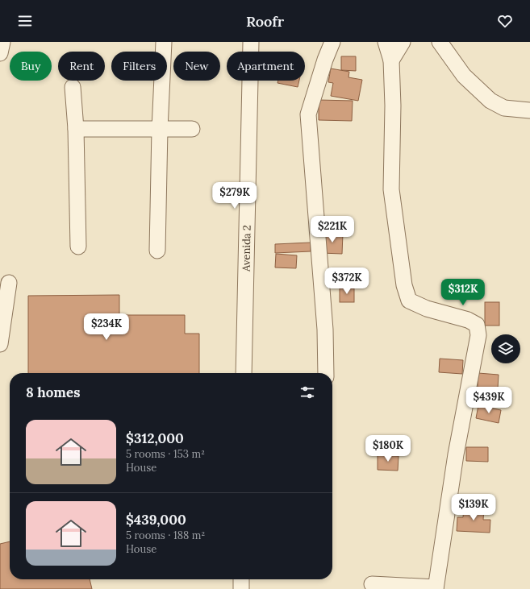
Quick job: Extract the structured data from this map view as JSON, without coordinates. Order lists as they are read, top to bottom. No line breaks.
{"streets":{"street":["Avenida 2"]},"page":{"header":"Roofr","chip":["Buy","Rent","Filters","New","Apartment"],"price":["$279K","$221K","$372K","$312K","$234K","$439K","$180K","$139K"],"heading":"8 homes","list":[{"name":"$312,000","note":"5 rooms · 153 m² · House"},{"name":"$439,000","note":"5 rooms · 188 m² · House"}]}}
